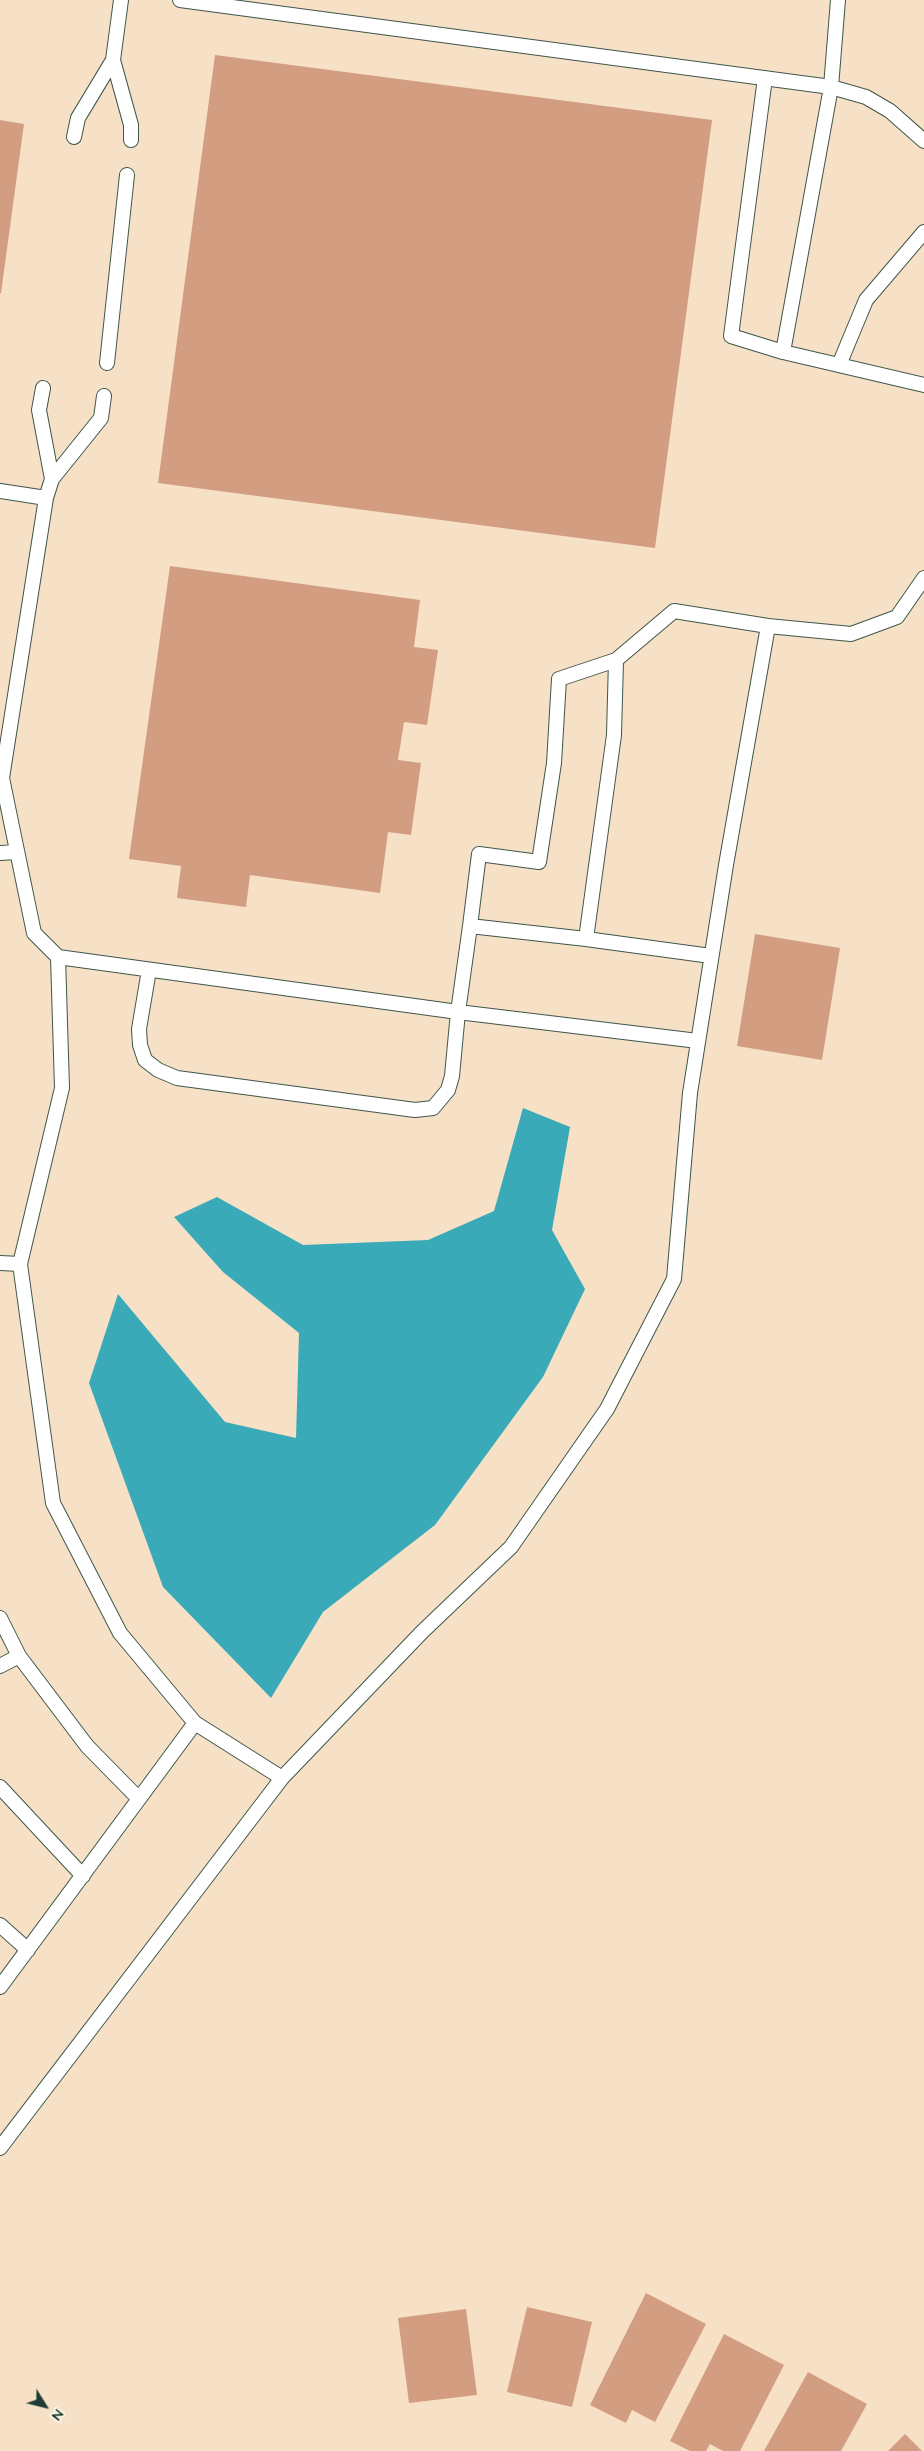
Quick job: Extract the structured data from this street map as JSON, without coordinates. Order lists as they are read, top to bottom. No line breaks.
{"north":"bottom right"}
